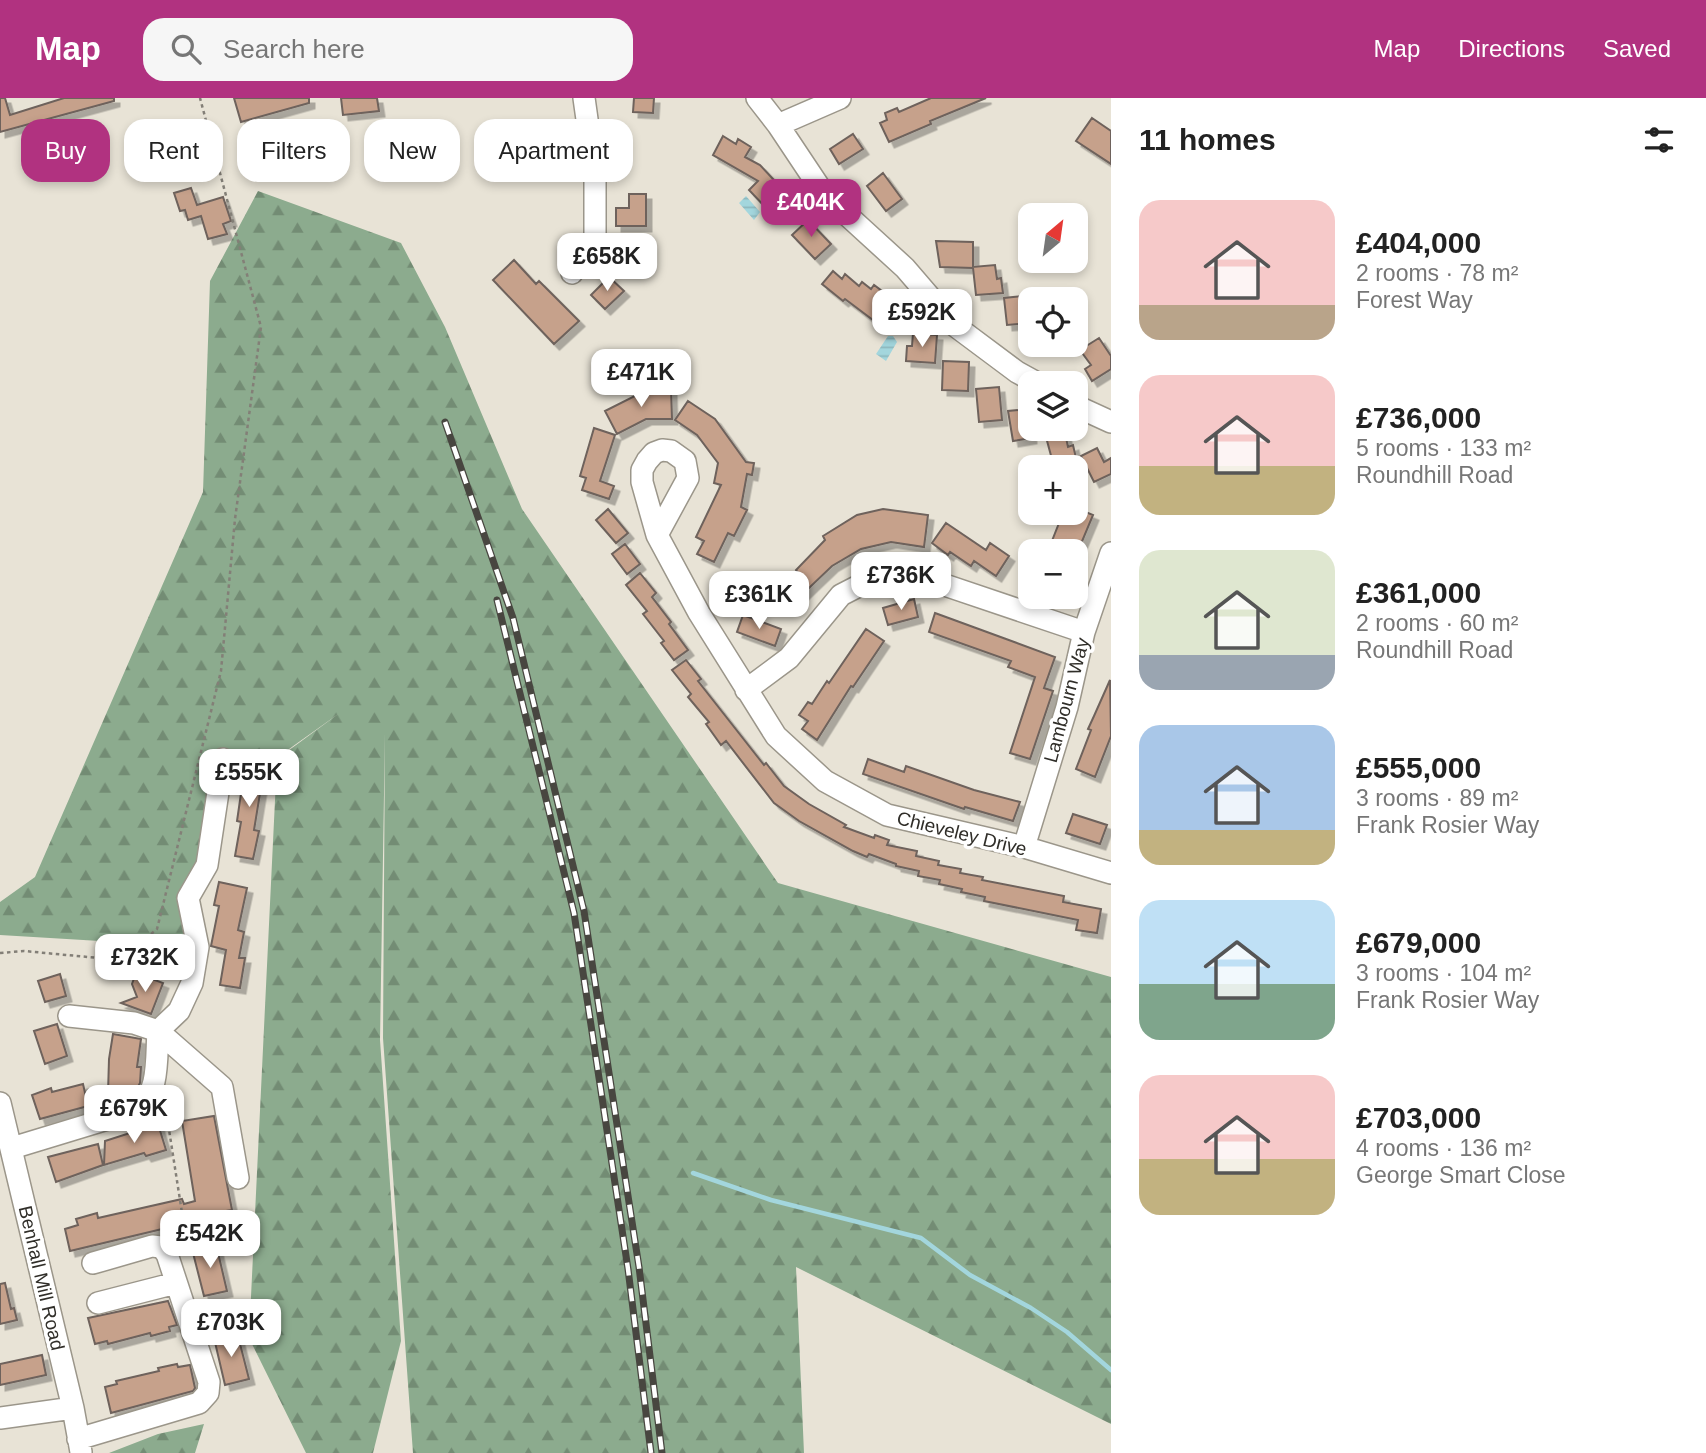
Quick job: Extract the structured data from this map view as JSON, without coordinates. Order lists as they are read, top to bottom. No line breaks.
{"streets":{"street":["Lambourn Way","Chieveley Drive","Benhall Mill Road"]},"crossings":[["Lambourn Way","Chieveley Drive"]],"north":"top right","page":{"header":"Map","search":"Search here","nav":["Map","Directions","Saved"],"heading":"11 homes","chip":["Buy","Rent","Filters","New","Apartment"],"price":["£404K","£658K","£592K","£471K","£736K","£361K","£555K","£732K","£679K","£542K","£703K"],"list":[{"name":"£404,000","note":"2 rooms · 78 m² · Forest Way"},{"name":"£736,000","note":"5 rooms · 133 m² · Roundhill Road"},{"name":"£361,000","note":"2 rooms · 60 m² · Roundhill Road"},{"name":"£555,000","note":"3 rooms · 89 m² · Frank Rosier Way"},{"name":"£679,000","note":"3 rooms · 104 m² · Frank Rosier Way"},{"name":"£703,000","note":"4 rooms · 136 m² · George Smart Close"}],"map_buttons":["+","−"]}}
